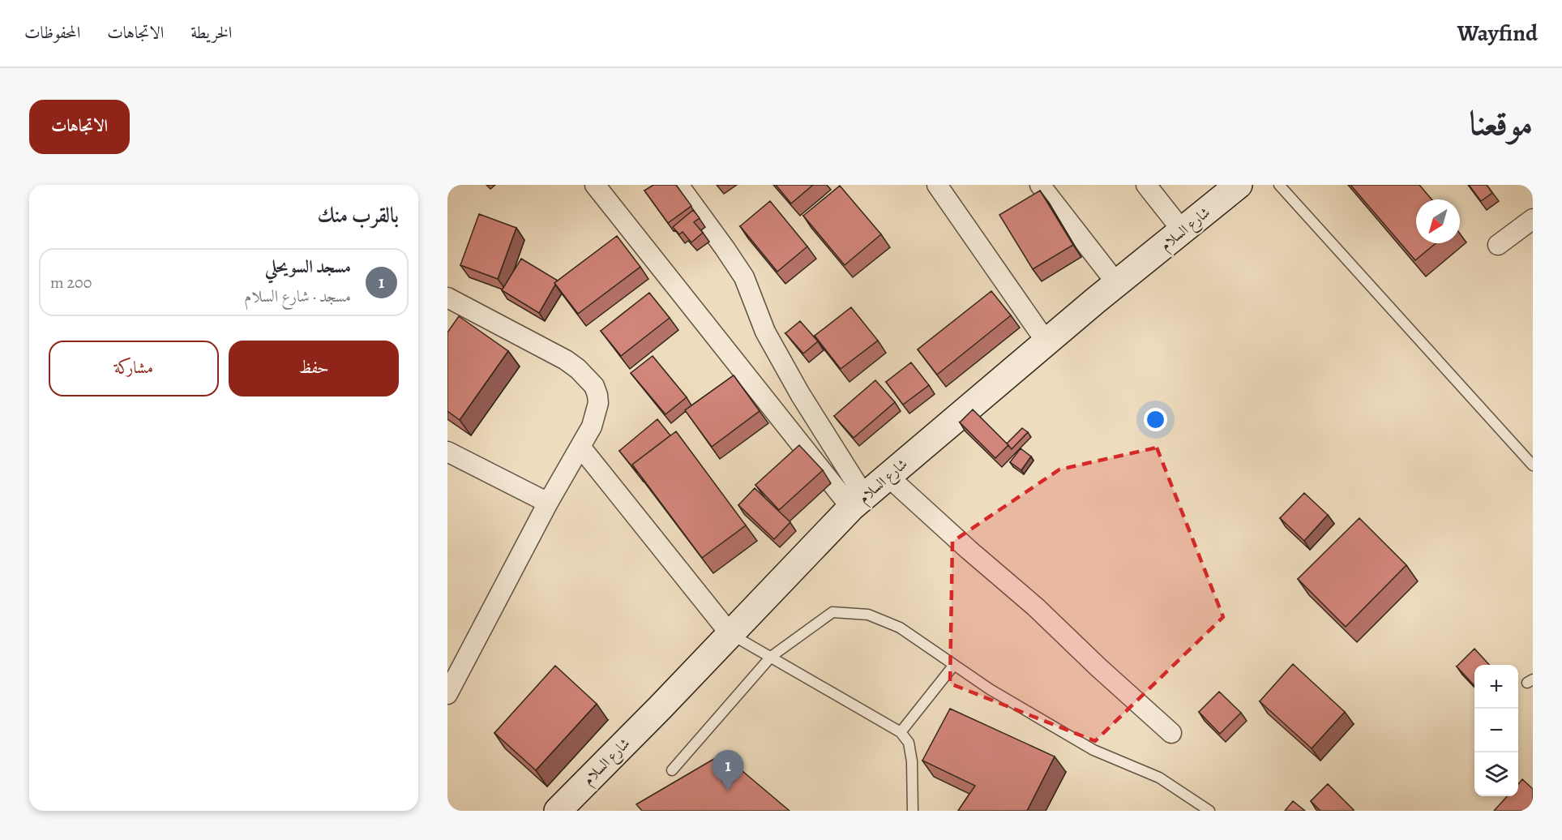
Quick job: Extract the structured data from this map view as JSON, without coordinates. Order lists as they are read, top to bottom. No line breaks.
{"streets":{"main road":["شارع السلام"]},"north":"bottom left","page":{"header":"Wayfind","nav":["الخريطة","الاتجاهات","المحفوظات"],"title":"موقعنا","buttons":["الاتجاهات",["حفظ","مشاركة"]],"heading":"بالقرب منك","list":[{"mark":"1","name":"مسجد السويحلي","note":"مسجد · شارع السلام","value":"200 m"}],"map_buttons":["+","−"],"pins":"1"}}
